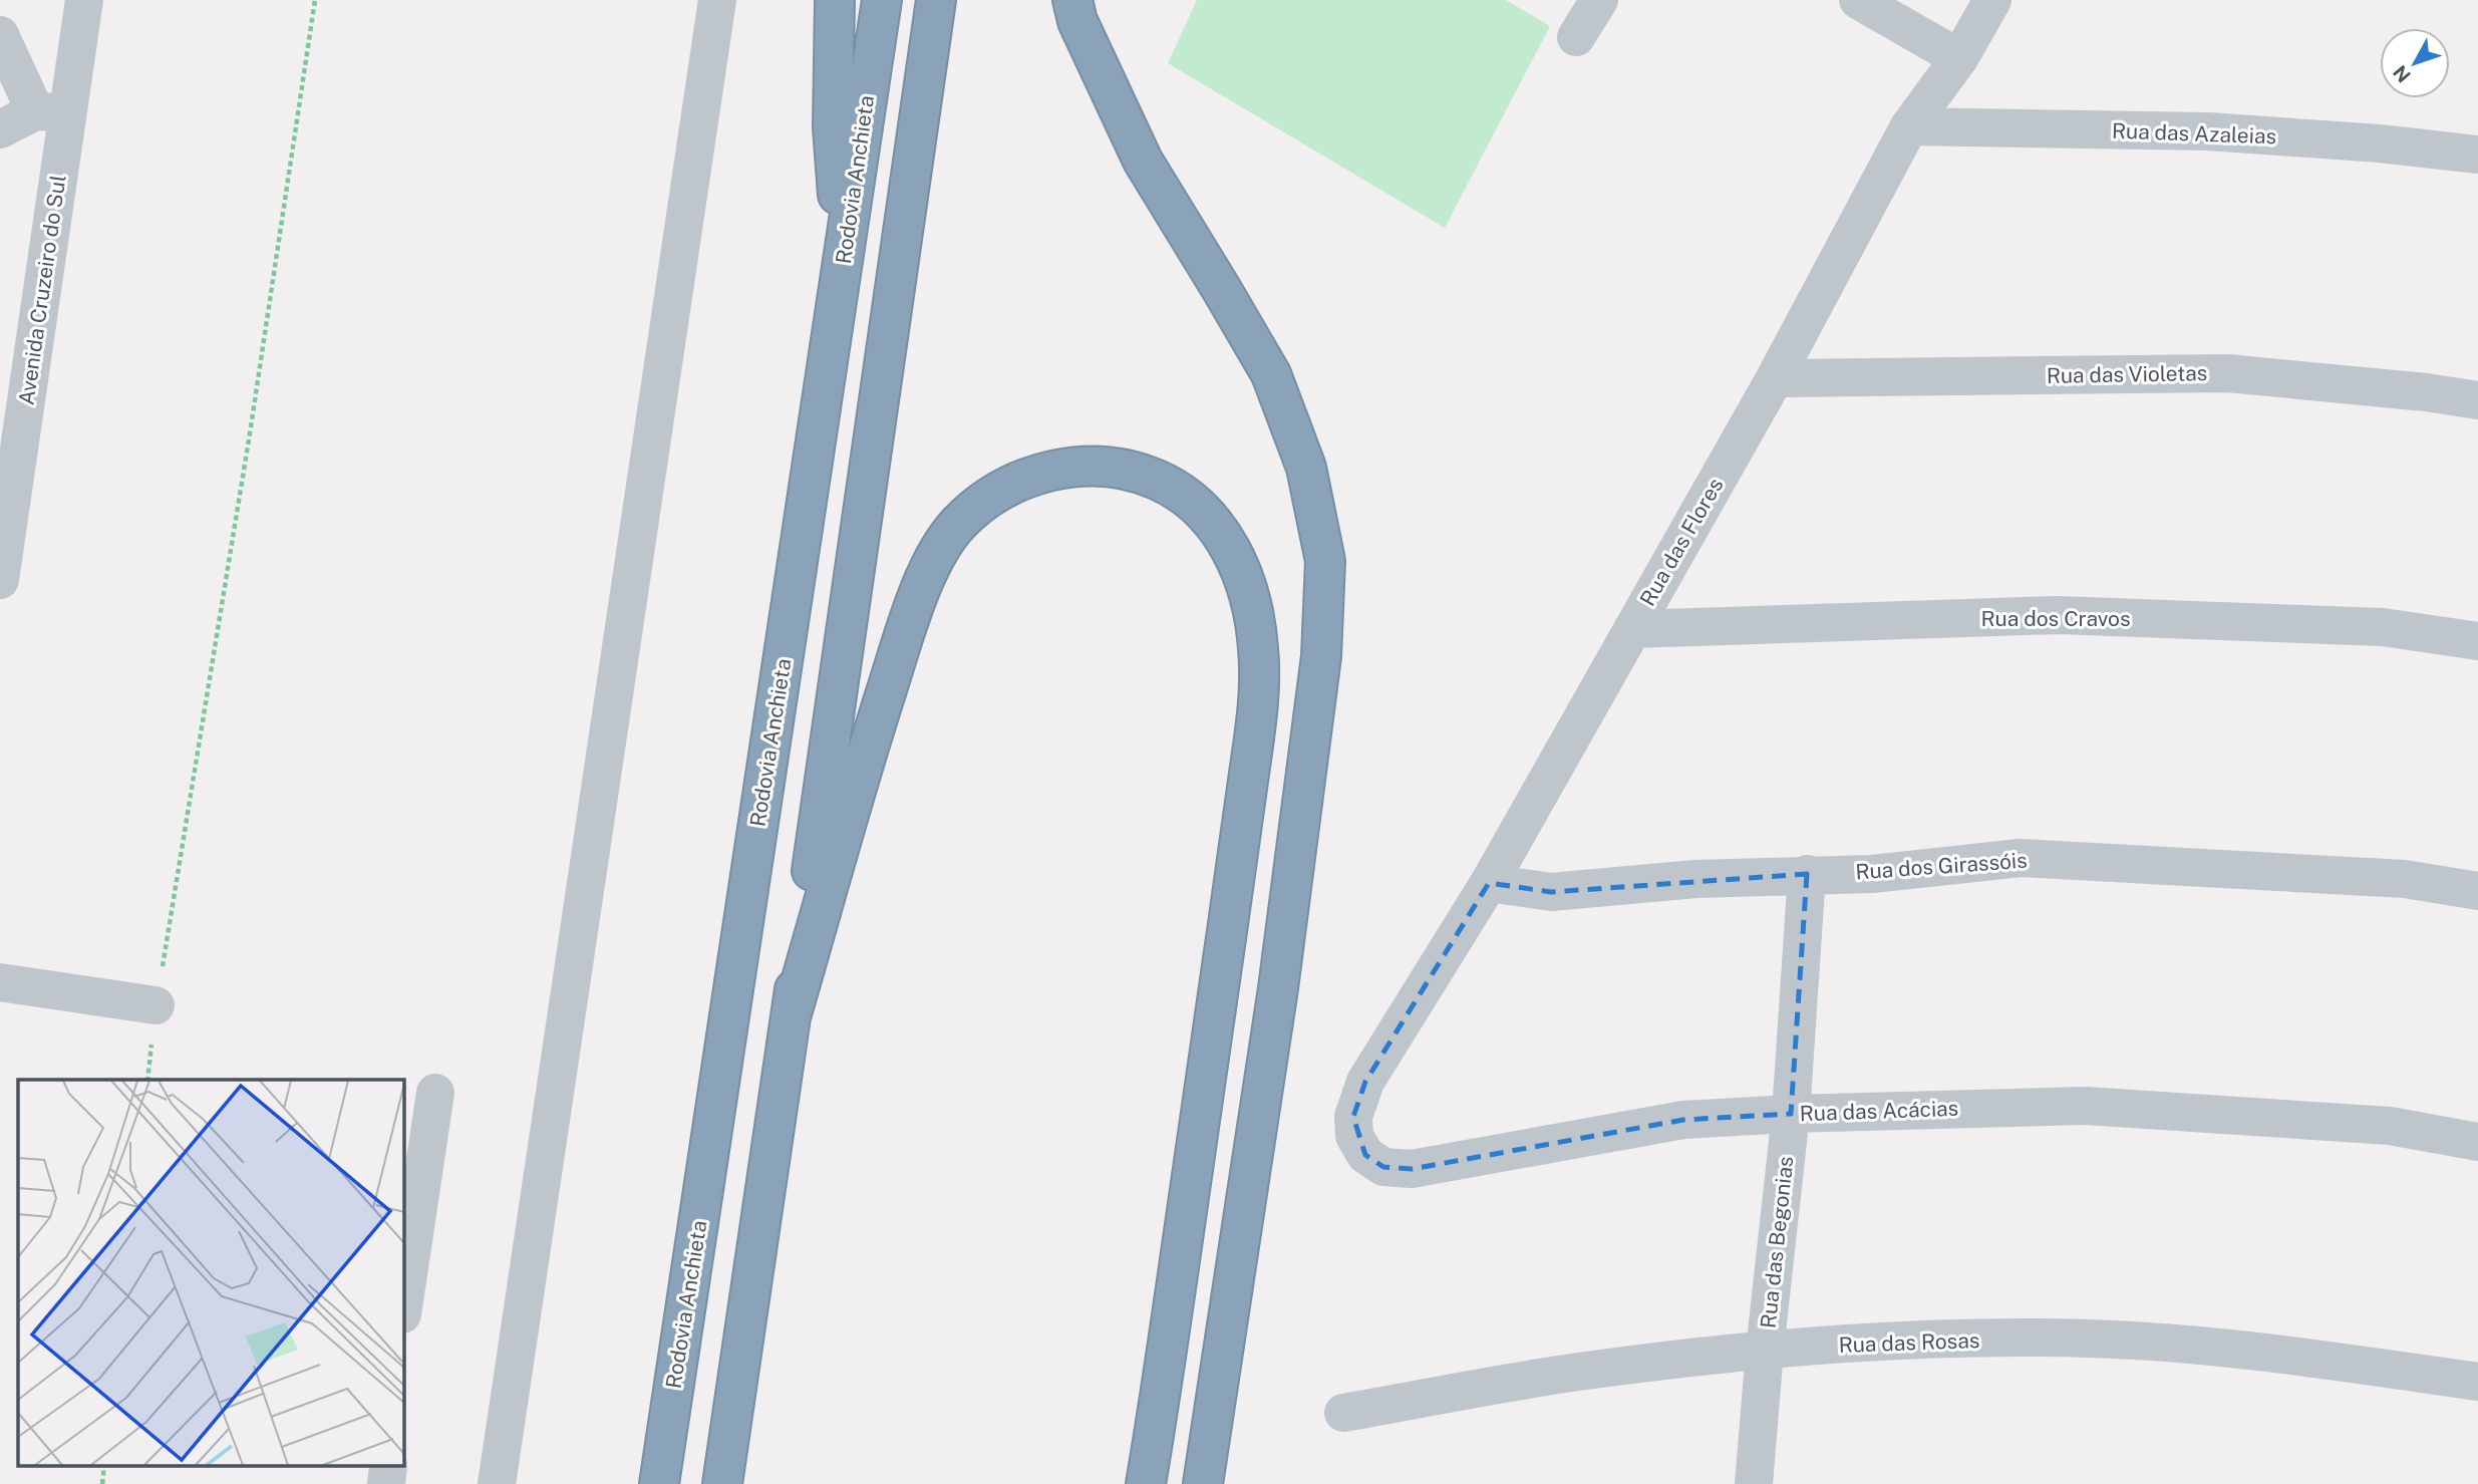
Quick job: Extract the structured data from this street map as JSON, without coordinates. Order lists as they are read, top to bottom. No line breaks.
{"streets":{"highway":["Rodovia Anchieta"],"street":["Rua das Azaleias","Avenida Cruzeiro do Sul","Rua das Violetas","Rua das Flores","Rua dos Cravos","Rua dos Girassóis","Rua das Acácias","Rua das Begonias","Rua das Rosas"]},"crossings":[["Rua das Azaleias","Rua das Flores"],["Rua das Violetas","Rua das Flores"],["Rua das Flores","Rua dos Cravos"],["Rua das Flores","Rua dos Girassóis"],["Rua das Flores","Rua das Acácias"],["Rua dos Girassóis","Rua das Begonias"],["Rua das Acácias","Rua das Begonias"],["Rua das Begonias","Rua das Rosas"]],"north":"bottom left"}
